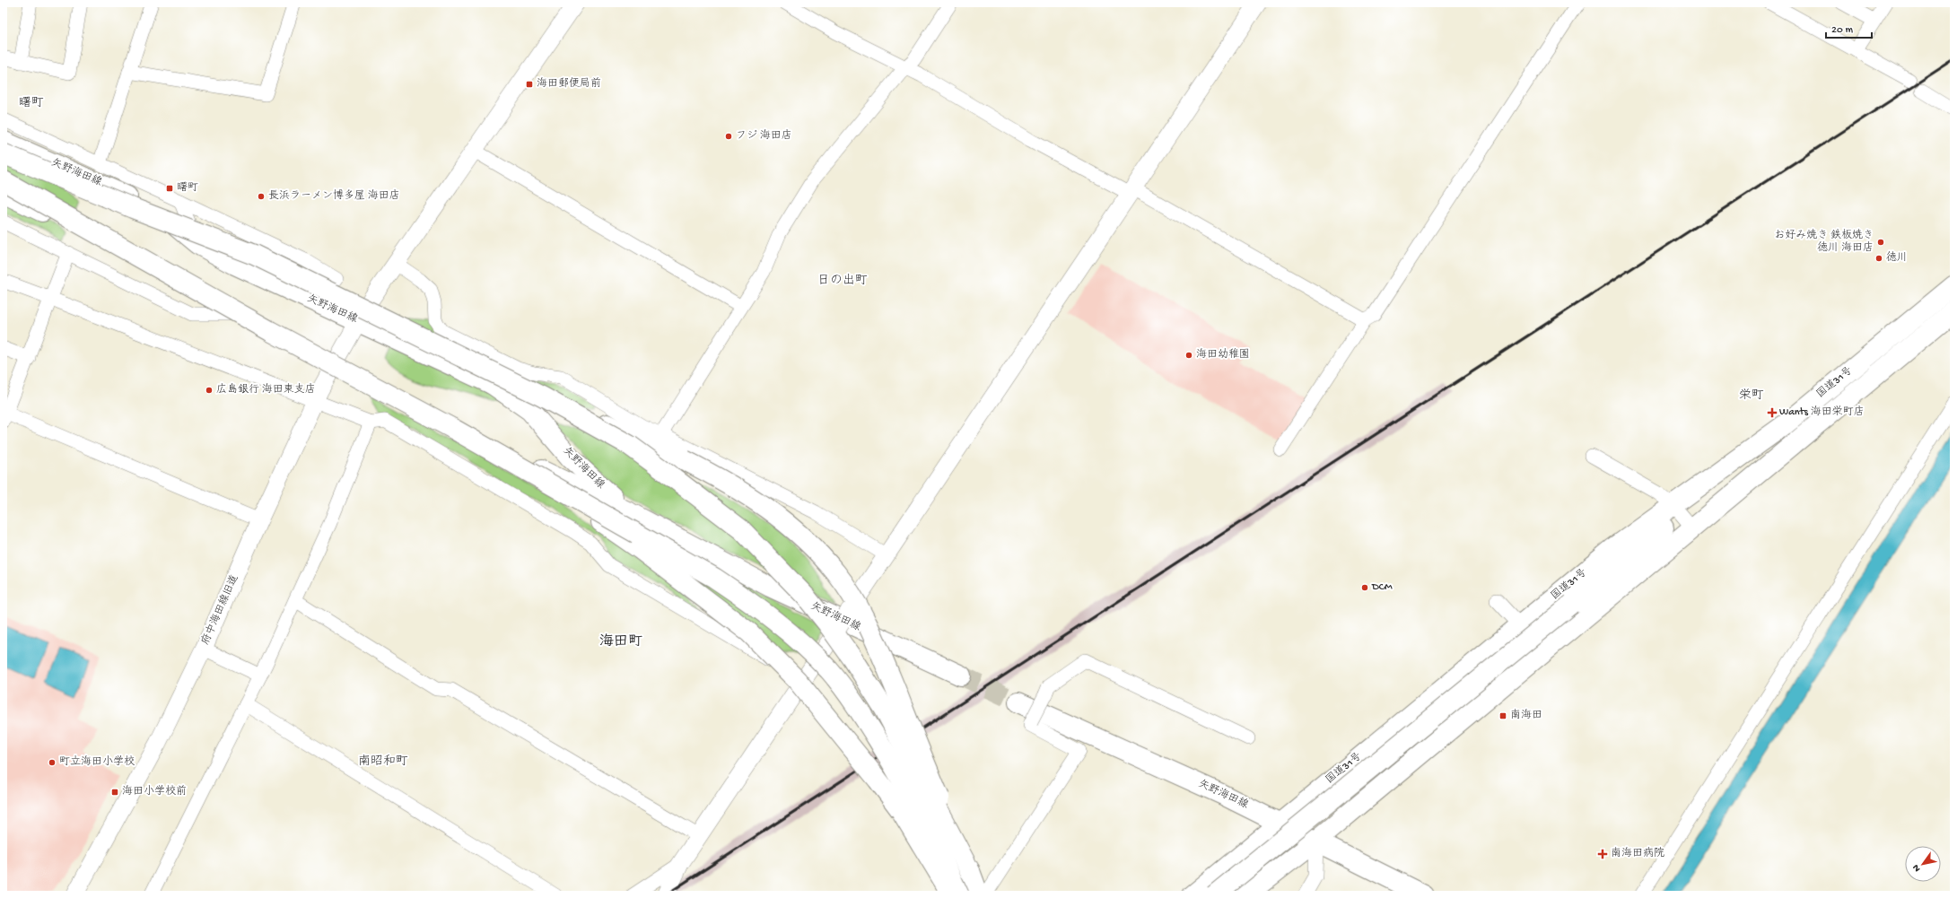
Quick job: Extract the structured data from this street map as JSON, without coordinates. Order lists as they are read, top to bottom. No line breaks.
{"streets":{"main road":["矢野海田線","国道31号"],"street":["府中海田線旧道"]},"crossings":[["矢野海田線","国道31号"],["矢野海田線","府中海田線旧道"]],"districts":["曙町","日の出町","栄町","海田町","南昭和町"],"places":{"transit":["海田郵便局前","曙町","南海田","海田小学校前"],"other":["フジ 海田店","長浜ラーメン博多屋 海田店","お好み焼き 鉄板焼き 徳川 海田店","徳川","海田幼稚園","広島銀行 海田東支店","DCM","町立海田小学校"],"health":["Wants 海田栄町店","南海田病院"]},"scale_bar":"20 m","north":"bottom left"}
